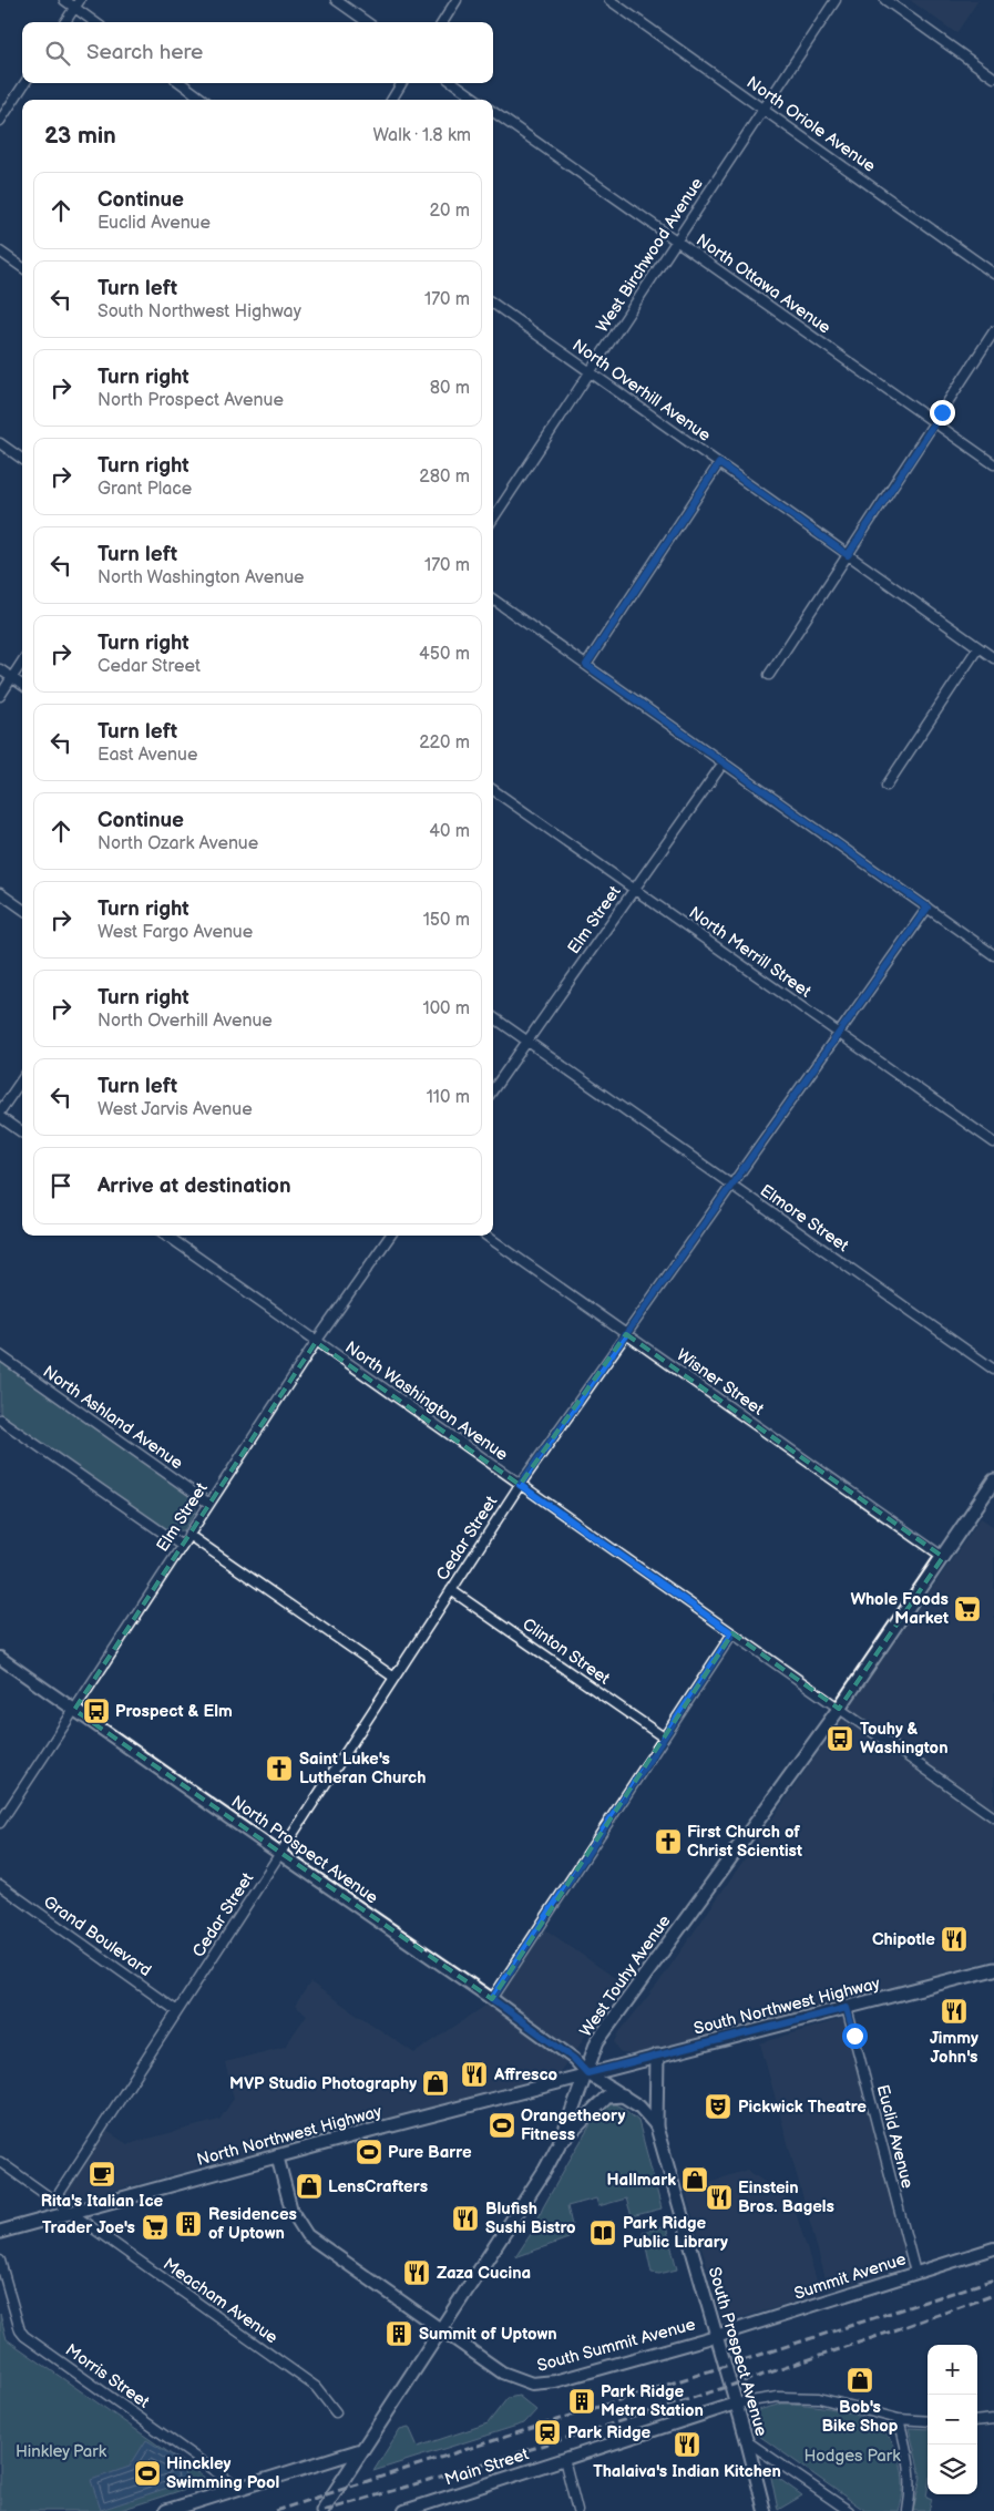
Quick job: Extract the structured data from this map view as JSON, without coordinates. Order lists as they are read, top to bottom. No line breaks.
{"streets":{"main road":["West Touhy Avenue","South Northwest Highway","North Northwest Highway"],"street":["North Oriole Avenue","West Birchwood Avenue","North Ottawa Avenue","North Overhill Avenue","Elm Street","North Merrill Street","Elmore Street","Wisner Street","North Washington Avenue","North Ashland Avenue","Cedar Street","Clinton Street","North Prospect Avenue","Grand Boulevard","Euclid Avenue","Summit Avenue","Meacham Avenue","South Summit Avenue","South Prospect Avenue","Morris Street","Main Street"]},"crossings":[["North Oriole Avenue","West Birchwood Avenue"],["West Birchwood Avenue","North Ottawa Avenue"],["West Birchwood Avenue","North Overhill Avenue"],["Elm Street","North Merrill Street"],["Elm Street","Elmore Street"],["Elm Street","North Washington Avenue"],["Elm Street","North Ashland Avenue"],["Elm Street","North Prospect Avenue"],["North Merrill Street","Cedar Street"],["Elmore Street","Cedar Street"],["Wisner Street","Cedar Street"],["Wisner Street","West Touhy Avenue"],["North Washington Avenue","Cedar Street"],["North Washington Avenue","West Touhy Avenue"],["Cedar Street","Clinton Street"],["Cedar Street","North Prospect Avenue"],["Cedar Street","Grand Boulevard"],["Cedar Street","Meacham Avenue"],["North Prospect Avenue","West Touhy Avenue"],["North Prospect Avenue","South Northwest Highway"],["North Prospect Avenue","North Northwest Highway"],["North Prospect Avenue","South Prospect Avenue"],["West Touhy Avenue","South Northwest Highway"],["West Touhy Avenue","North Northwest Highway"],["West Touhy Avenue","South Summit Avenue"],["West Touhy Avenue","South Prospect Avenue"],["South Northwest Highway","North Northwest Highway"],["South Northwest Highway","Euclid Avenue"],["South Northwest Highway","South Prospect Avenue"],["North Northwest Highway","Meacham Avenue"],["North Northwest Highway","South Summit Avenue"],["North Northwest Highway","South Prospect Avenue"],["Euclid Avenue","Summit Avenue"],["Summit Avenue","South Summit Avenue"],["Summit Avenue","South Prospect Avenue"],["South Summit Avenue","South Prospect Avenue"],["South Prospect Avenue","Main Street"]],"parks":["Hinkley Park","Hodges Park"],"places":{"supermarket":["Whole Foods Market","Trader Joe's"],"bus stop":["Prospect & Elm","Touhy & Washington"],"church":["Saint Luke's Lutheran Church","First Church of Christ Scientist"],"restaurant":["Chipotle","Jimmy John's","Affresco","Einstein Bros. Bagels","Blufish Sushi Bistro","Zaza Cucina","Thalaiva's Indian Kitchen"],"shop":["MVP Studio Photography","Hallmark","LensCrafters","Bob's Bike Shop"],"theatre":["Pickwick Theatre"],"sports":["Orangetheory Fitness","Pure Barre","Hinckley Swimming Pool"],"cafe":["Rita's Italian Ice"],"building":["Residences of Uptown","Summit of Uptown","Park Ridge Metra Station"],"library":["Park Ridge Public Library"],"station":["Park Ridge"]},"page":{"search":"Search here","heading":["23 min","Walk · 1.8 km"],"list":[["Continue","Euclid Avenue","20 m"],["Turn left","South Northwest Highway","170 m"],["Turn right","North Prospect Avenue","80 m"],["Turn right","Grant Place","280 m"],["Turn left","North Washington Avenue","170 m"],["Turn right","Cedar Street","450 m"],["Turn left","East Avenue","220 m"],["Continue","North Ozark Avenue","40 m"],["Turn right","West Fargo Avenue","150 m"],["Turn right","North Overhill Avenue","100 m"],["Turn left","West Jarvis Avenue","110 m"],"Arrive at destination"],"map_buttons":["+","−"]}}
